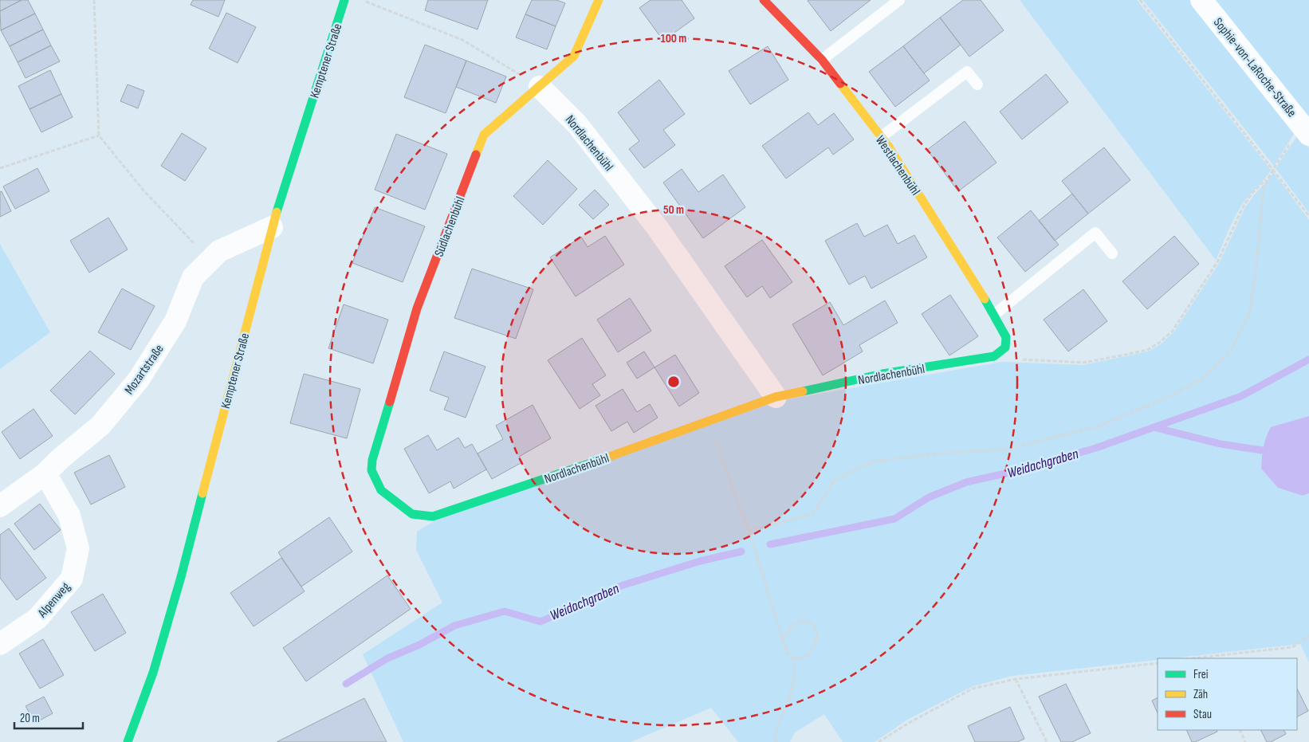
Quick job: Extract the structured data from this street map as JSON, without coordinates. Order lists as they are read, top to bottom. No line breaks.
{"streets":{"street":["Kemptener Straße","Sophie-von-LaRoche-Straße","Nordlachenbühl","Westlachenbühl","Südlachenbühl","Mozartstraße","Alpenweg"]},"crossings":[["Kemptener Straße","Mozartstraße"],["Nordlachenbühl","Westlachenbühl"],["Nordlachenbühl","Südlachenbühl"],["Mozartstraße","Alpenweg"]],"water":["Weidachgraben"],"legend":["Frei","Zäh","Stau"],"scale_bar":"20 m","rings":["100 m","50 m"]}
